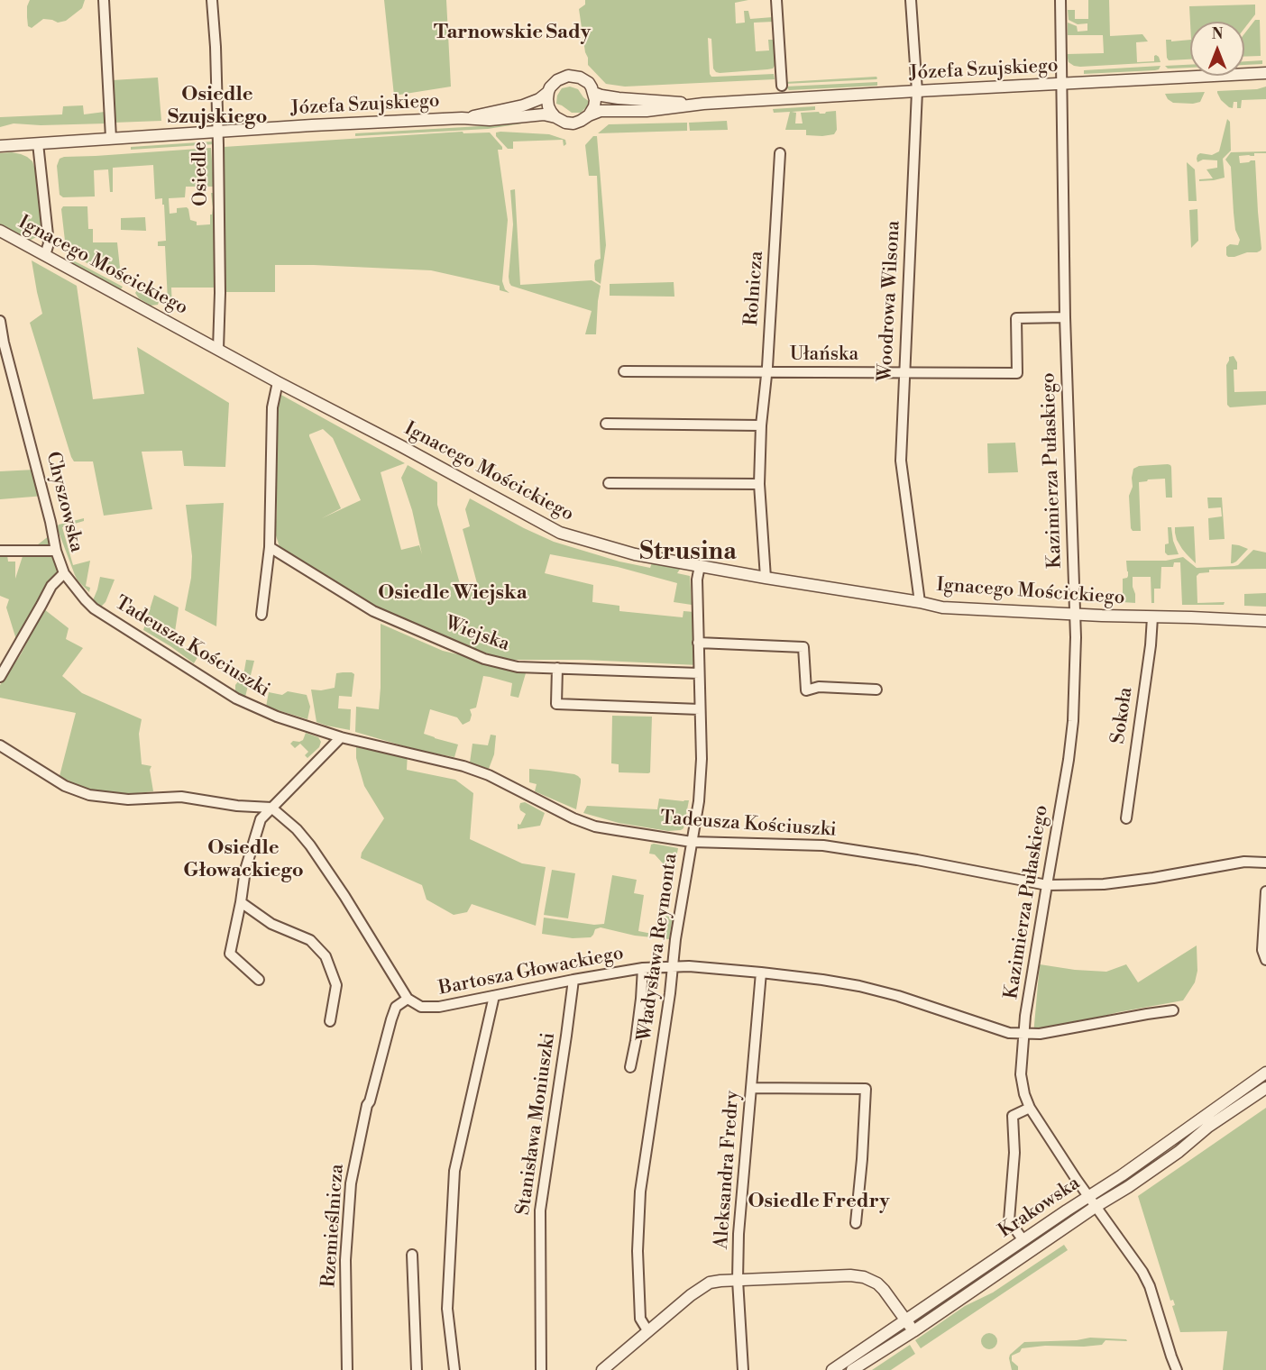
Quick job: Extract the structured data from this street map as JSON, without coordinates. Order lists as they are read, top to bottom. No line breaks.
{"streets":{"street":["Józefa Szujskiego","Osiedle","Ignacego Mościckiego","Rolnicza","Woodrowa Wilsona","Ułańska","Kazimierza Pułaskiego","Chyszowska","Wiejska","Tadeusza Kościuszki","Sokoła","Władysława Reymonta","Bartosza Głowackiego","Stanisława Moniuszki","Aleksandra Fredry","Krakowska","Rzemieślnicza"]},"crossings":[["Józefa Szujskiego","Osiedle"],["Józefa Szujskiego","Woodrowa Wilsona"],["Józefa Szujskiego","Kazimierza Pułaskiego"],["Osiedle","Ignacego Mościckiego"],["Ignacego Mościckiego","Rolnicza"],["Ignacego Mościckiego","Woodrowa Wilsona"],["Ignacego Mościckiego","Kazimierza Pułaskiego"],["Ignacego Mościckiego","Sokoła"],["Ignacego Mościckiego","Władysława Reymonta"],["Rolnicza","Ułańska"],["Woodrowa Wilsona","Ułańska"],["Ułańska","Kazimierza Pułaskiego"],["Kazimierza Pułaskiego","Tadeusza Kościuszki"],["Kazimierza Pułaskiego","Bartosza Głowackiego"],["Kazimierza Pułaskiego","Krakowska"],["Chyszowska","Tadeusza Kościuszki"],["Wiejska","Władysława Reymonta"],["Tadeusza Kościuszki","Władysława Reymonta"],["Władysława Reymonta","Bartosza Głowackiego"],["Bartosza Głowackiego","Stanisława Moniuszki"],["Bartosza Głowackiego","Aleksandra Fredry"],["Bartosza Głowackiego","Rzemieślnicza"]],"districts":["Tarnowskie Sady","Osiedle Szujskiego","Strusina","Osiedle Wiejska","Osiedle Głowackiego","Osiedle Fredry"],"north":"top"}
